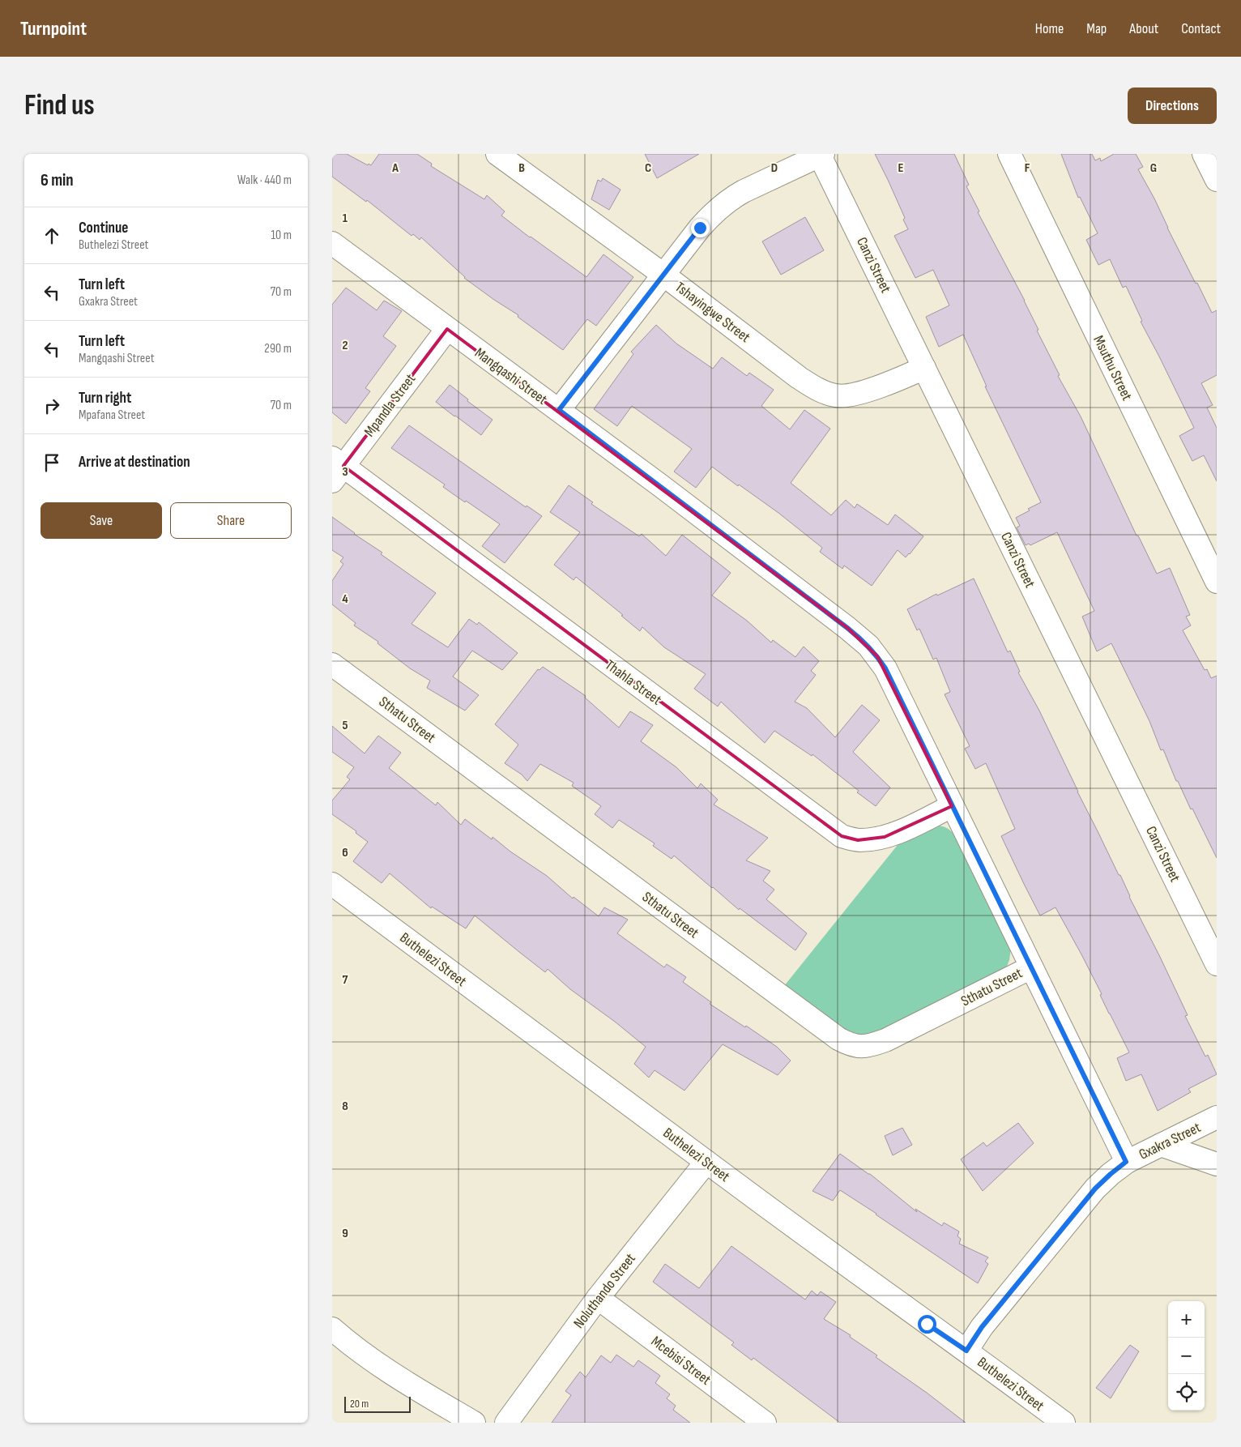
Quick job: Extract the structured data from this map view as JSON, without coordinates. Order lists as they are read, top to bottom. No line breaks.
{"streets":{"street":["Canzi Street","Tshayingwe Street","Msuthu Street","Mangqashi Street","Mpandla Street","Thahla Street","Sthatu Street","Buthelezi Street","Gxakra Street","Noluthando Street","Mcebisi Street"]},"crossings":[["Canzi Street","Tshayingwe Street"],["Mangqashi Street","Mpandla Street"],["Mangqashi Street","Thahla Street"],["Mangqashi Street","Sthatu Street"],["Mangqashi Street","Gxakra Street"],["Mpandla Street","Thahla Street"],["Buthelezi Street","Gxakra Street"],["Buthelezi Street","Noluthando Street"],["Noluthando Street","Mcebisi Street"]],"scale_bar":"20 m","page":{"header":"Turnpoint","nav":["Home","Map","About","Contact"],"buttons":["Directions",["Save","Share"]],"title":"Find us","heading":["6 min","Walk · 440 m"],"list":[["Continue","Buthelezi Street","10 m"],["Turn left","Gxakra Street","70 m"],["Turn left","Mangqashi Street","290 m"],["Turn right","Mpafana Street","70 m"],"Arrive at destination"],"map_buttons":["+","−"],"scale":"20 m"},"grid":{"columns":["A","B","C","D","E","F","G"],"rows":["1","2","3","4","5","6","7","8","9"]}}
